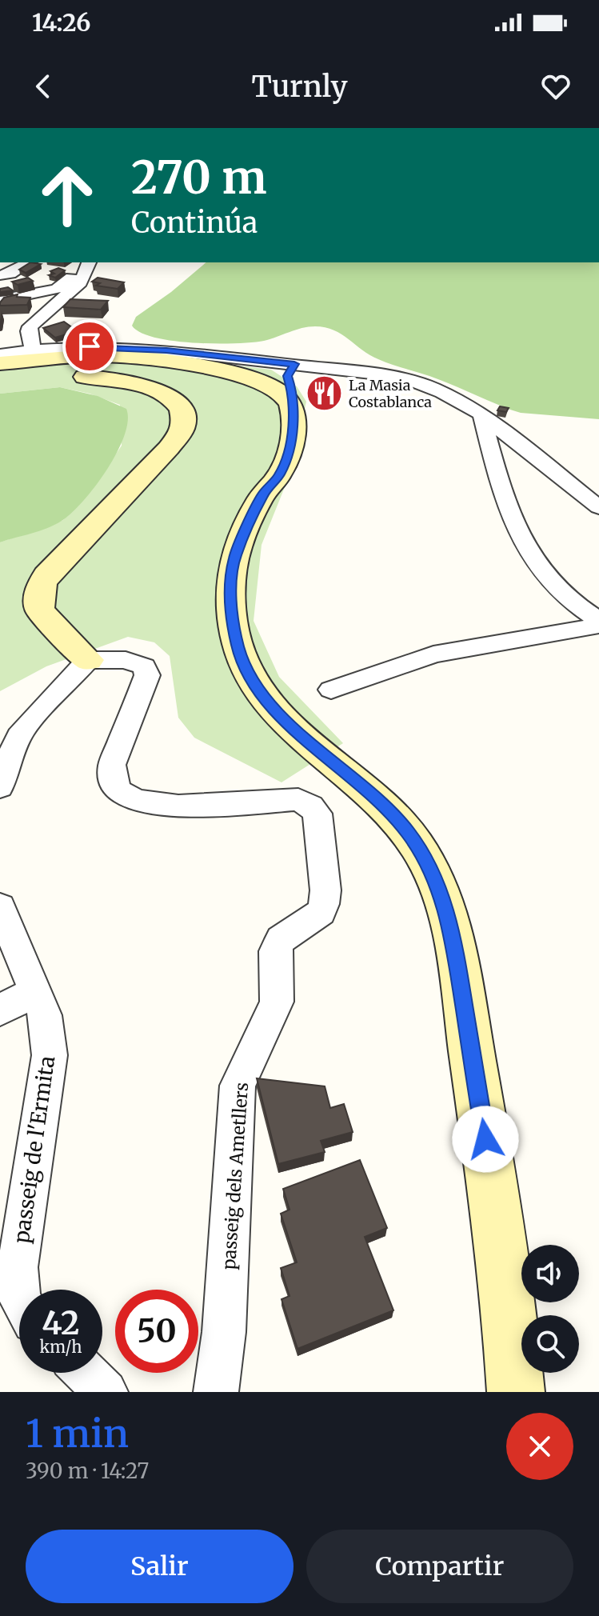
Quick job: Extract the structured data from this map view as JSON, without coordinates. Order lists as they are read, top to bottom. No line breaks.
{"streets":{"street":["passeig de l'Ermita","passeig dels Ametllers"]},"places":{"restaurant":["La Masia Costablanca"]},"page":{"status":"14:26","header":"Turnly","turn":["270 m","Continúa"],"speed":"42 km/h","limit":"50","heading":["1 min","390 m · 14:27"],"buttons":["Salir","Compartir"]}}
